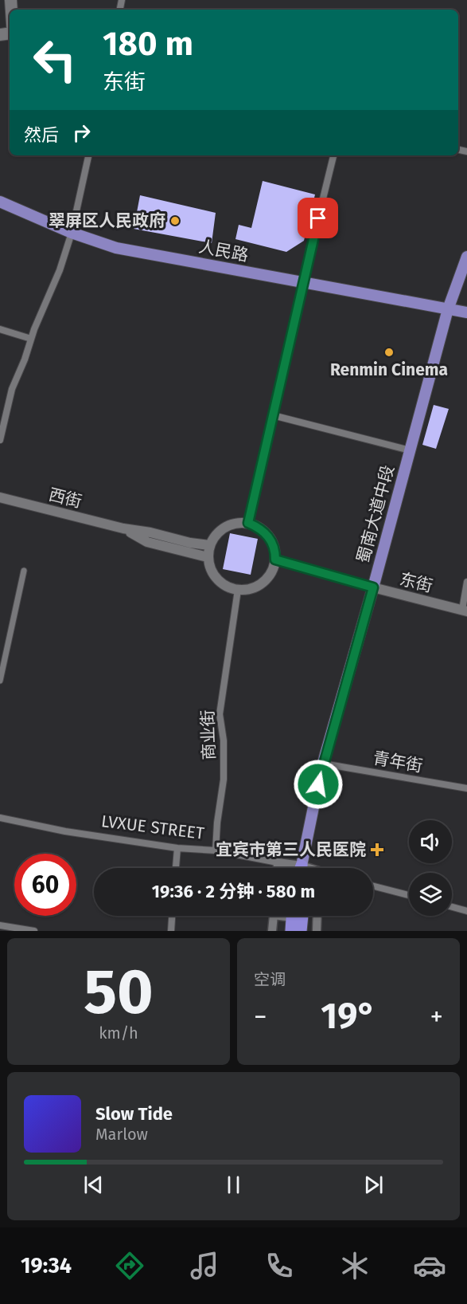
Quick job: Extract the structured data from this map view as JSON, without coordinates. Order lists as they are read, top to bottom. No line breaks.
{"streets":{"main road":["人民路","西街","蜀南大道中段","东街"],"street":["商业街","青年街","LVXUE STREET"]},"crossings":[["人民路","蜀南大道中段"],["西街","东街"],["西街","商业街"],["蜀南大道中段","东街"],["蜀南大道中段","青年街"],["东街","商业街"],["商业街","LVXUE STREET"]],"places":{"other":["翠屏区人民政府","Renmin Cinema"],"health":["宜宾市第三人民医院"]},"page":{"turn":["180 m","东街"],"then":"然后","limit":"60","trip":"19:36 · 2 分钟 · 580 m","tile":[["50","km/h"],"空调"],"heat":["−","19°","+"],"song":["Slow Tide","Marlow"],"tabs":"19:34"}}
